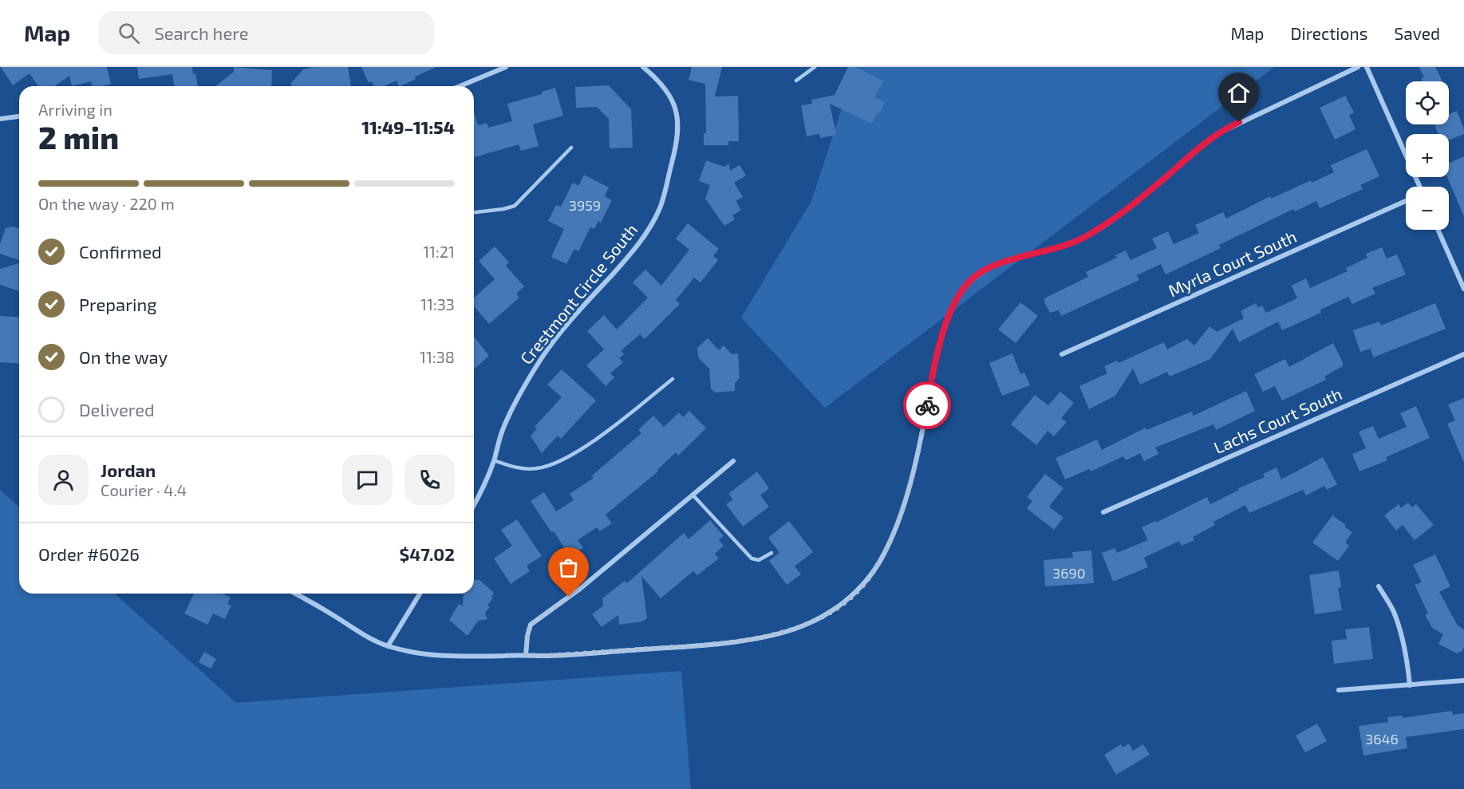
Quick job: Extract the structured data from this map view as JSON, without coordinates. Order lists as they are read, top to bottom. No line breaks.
{"streets":{"street":["Myrla Court South","Crestmont Circle South","Lachs Court South"]},"house_numbers":["3959","3690","3646"],"page":{"header":"Map","search":"Search here","nav":["Map","Directions","Saved"],"map_buttons":["+","−"],"heading":["2 min","Arriving in","11:49–11:54"],"panel":["Jordan","Courier · 4.4","Order #6026","$47.02"],"bar":"On the way · 220 m","list":[["Confirmed","11:21"],["Preparing","11:33"],["On the way","11:38"],"Delivered"]}}
